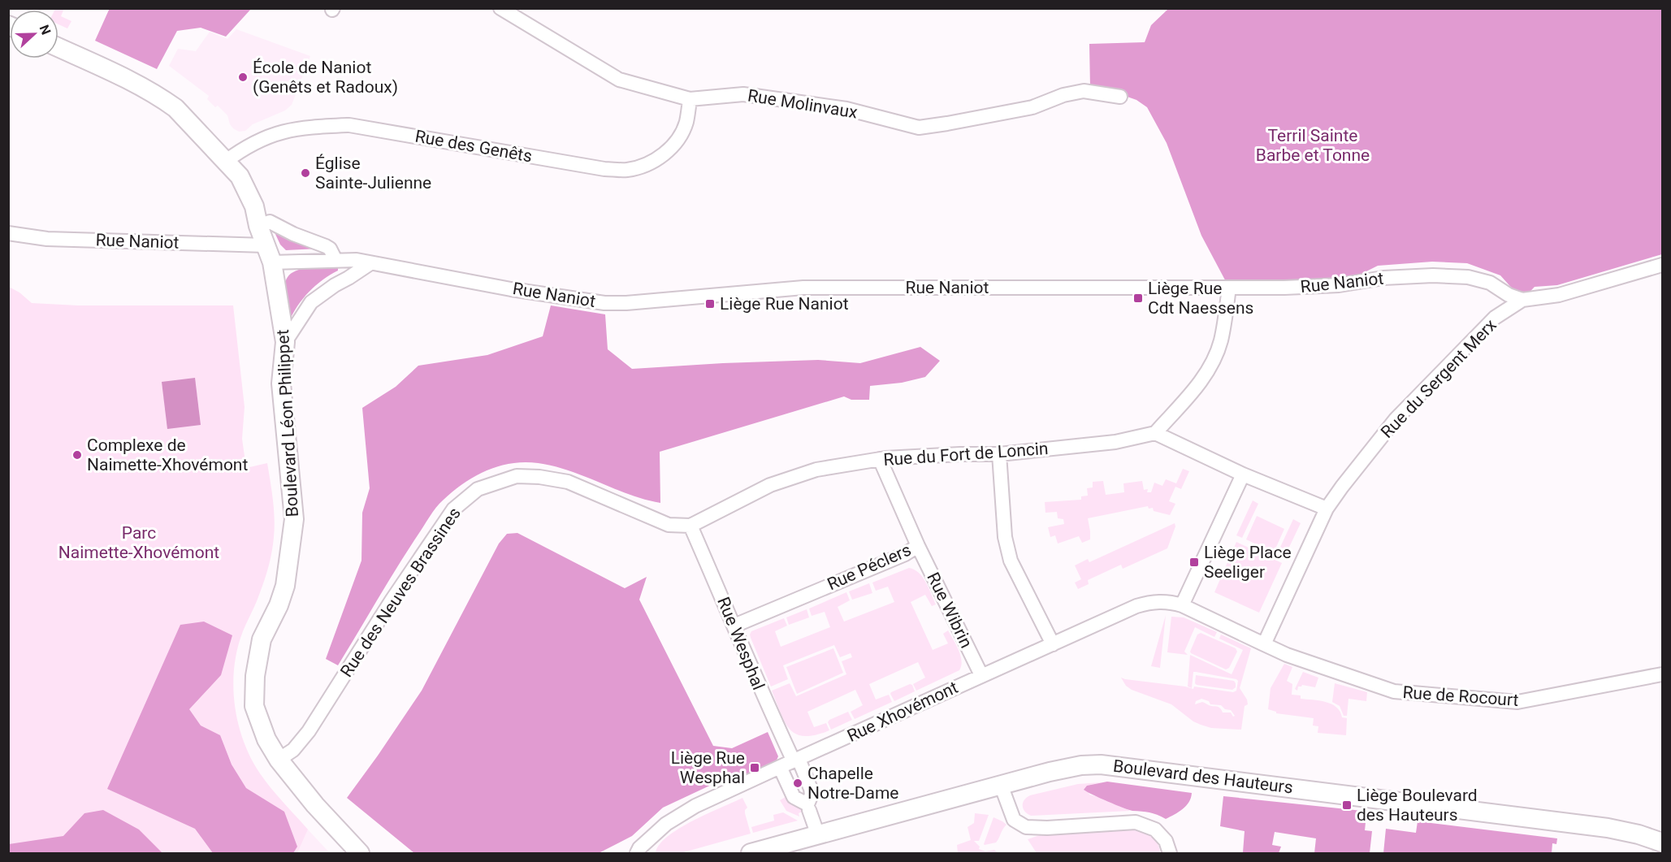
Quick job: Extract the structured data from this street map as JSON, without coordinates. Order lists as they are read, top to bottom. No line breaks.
{"streets":{"street":["Rue Molinvaux","Rue des Genêts","Rue Naniot","Rue du Sergent Merx","Boulevard Léon Philippet","Rue du Fort de Loncin","Rue Péclers","Rue des Neuves Brassines","Rue Wibrin","Rue Wesphal","Rue de Rocourt","Rue Xhovémont","Boulevard des Hauteurs"]},"crossings":[["Rue Molinvaux","Rue des Genêts"],["Rue des Genêts","Boulevard Léon Philippet"],["Rue Naniot","Rue du Sergent Merx"],["Rue Naniot","Boulevard Léon Philippet"],["Rue du Sergent Merx","Rue de Rocourt"],["Boulevard Léon Philippet","Rue des Neuves Brassines"],["Rue du Fort de Loncin","Rue Péclers"],["Rue du Fort de Loncin","Rue des Neuves Brassines"],["Rue du Fort de Loncin","Rue Wesphal"],["Rue Péclers","Rue Wibrin"],["Rue Péclers","Rue Wesphal"],["Rue des Neuves Brassines","Rue Wesphal"],["Rue Wibrin","Rue Xhovémont"],["Rue Wesphal","Rue Xhovémont"],["Rue de Rocourt","Rue Xhovémont"]],"parks":["Terril Sainte Barbe et Tonne","Parc Naimette-Xhovémont"],"places":{"other":["École de Naniot (Genêts et Radoux)","Église Sainte-Julienne","Complexe de Naimette-Xhovémont","Chapelle Notre-Dame"],"transit":["Liège Rue Cdt Naessens","Liège Rue Naniot","Liège Place Seeliger","Liège Rue Wesphal","Liège Boulevard des Hauteurs"]},"north":"right"}
